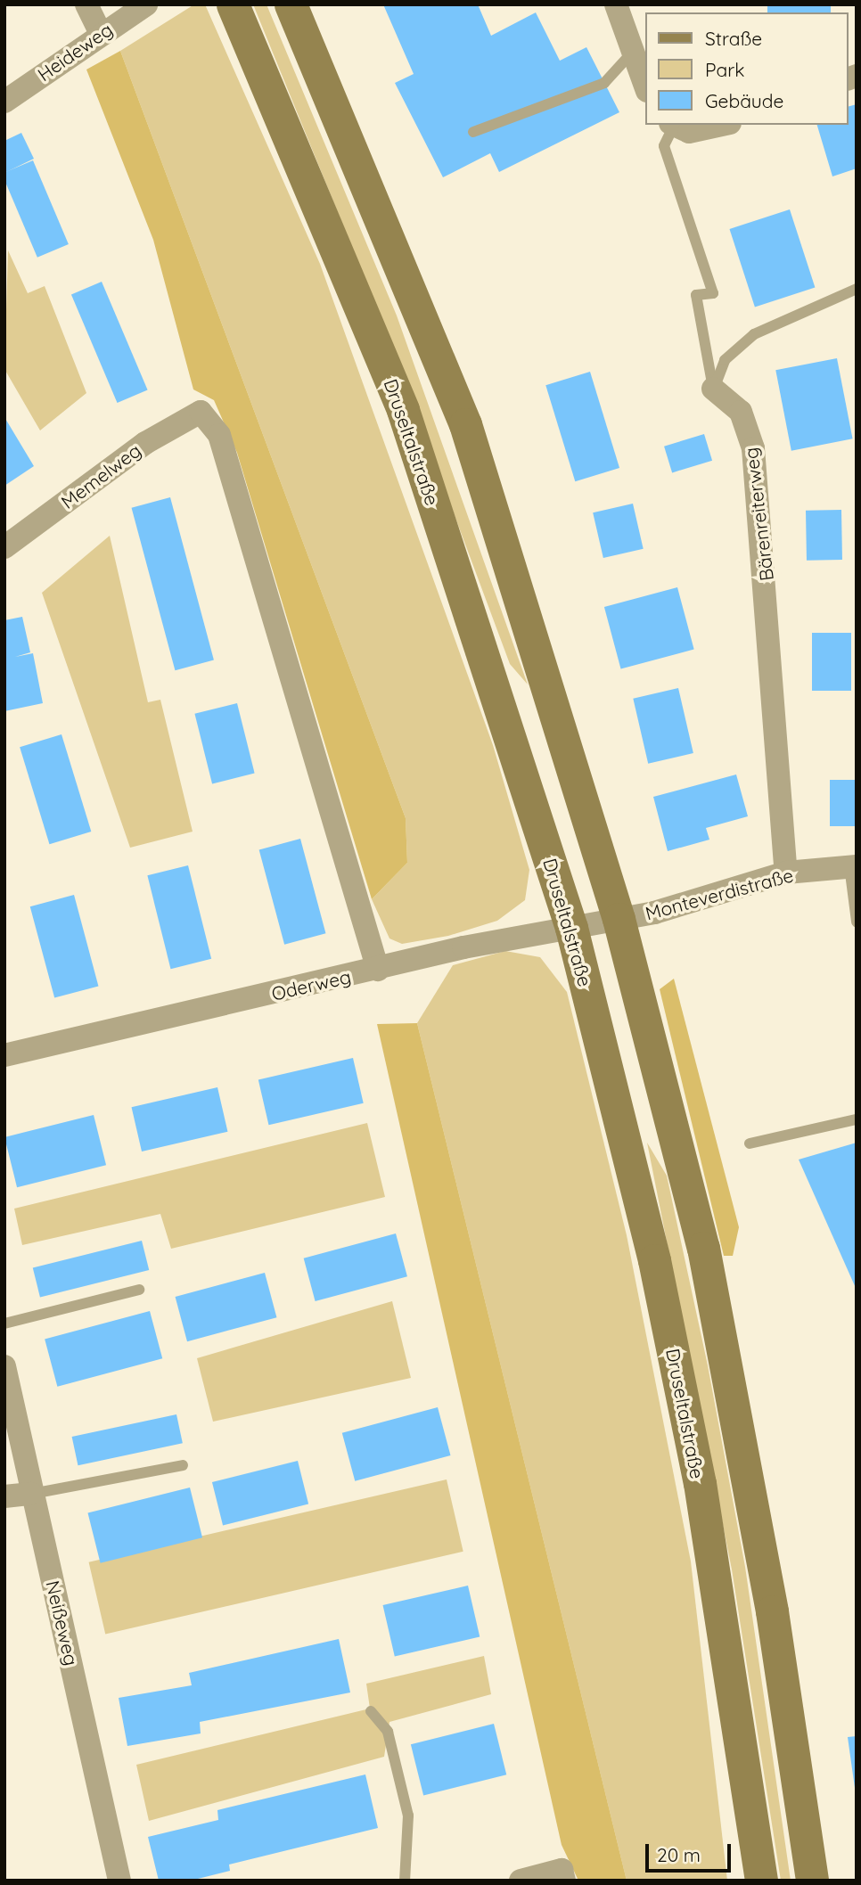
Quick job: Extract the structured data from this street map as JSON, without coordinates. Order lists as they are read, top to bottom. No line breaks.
{"streets":{"main road":["Druseltalstraße"],"street":["Heideweg","Memelweg","Bärenreiterweg","Monteverdistraße","Oderweg","Neißeweg"]},"crossings":[["Druseltalstraße","Oderweg"],["Memelweg","Oderweg"],["Bärenreiterweg","Monteverdistraße"],["Monteverdistraße","Oderweg"]],"legend":["Straße","Park","Gebäude"],"scale_bar":"20 m"}
